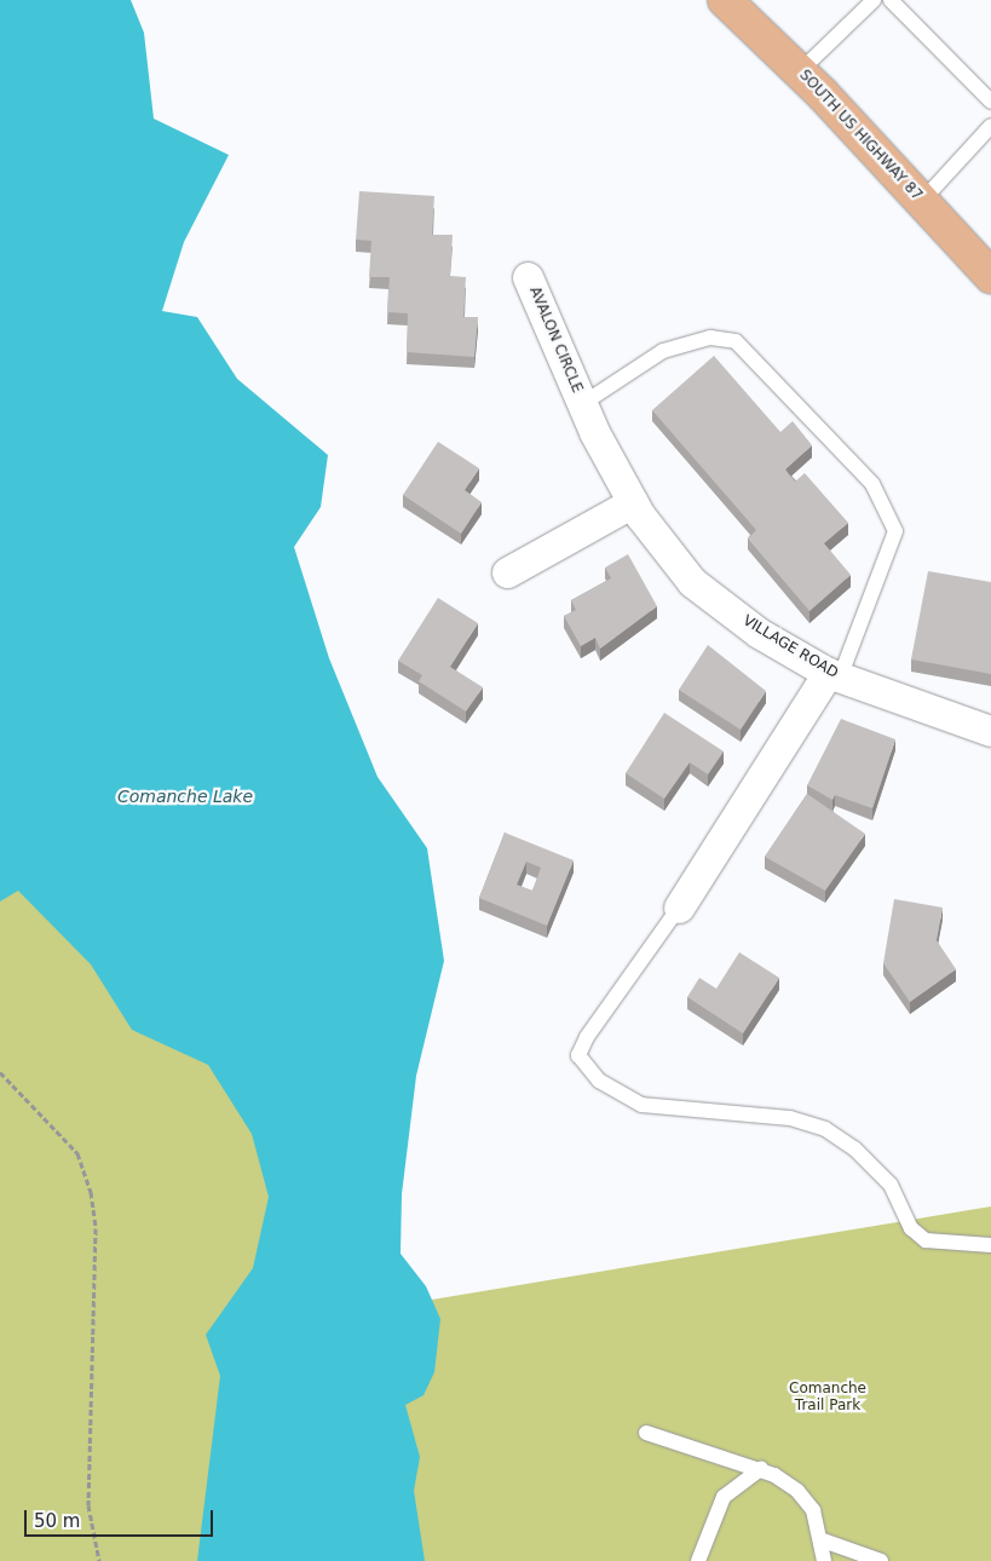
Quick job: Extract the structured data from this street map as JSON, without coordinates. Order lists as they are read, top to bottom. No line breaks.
{"streets":{"main road":["SOUTH US HIGHWAY 87"],"street":["AVALON CIRCLE","VILLAGE ROAD"]},"crossings":[["AVALON CIRCLE","VILLAGE ROAD"]],"water":["Comanche Lake"],"parks":["Comanche Trail Park"],"scale_bar":"50 m"}
